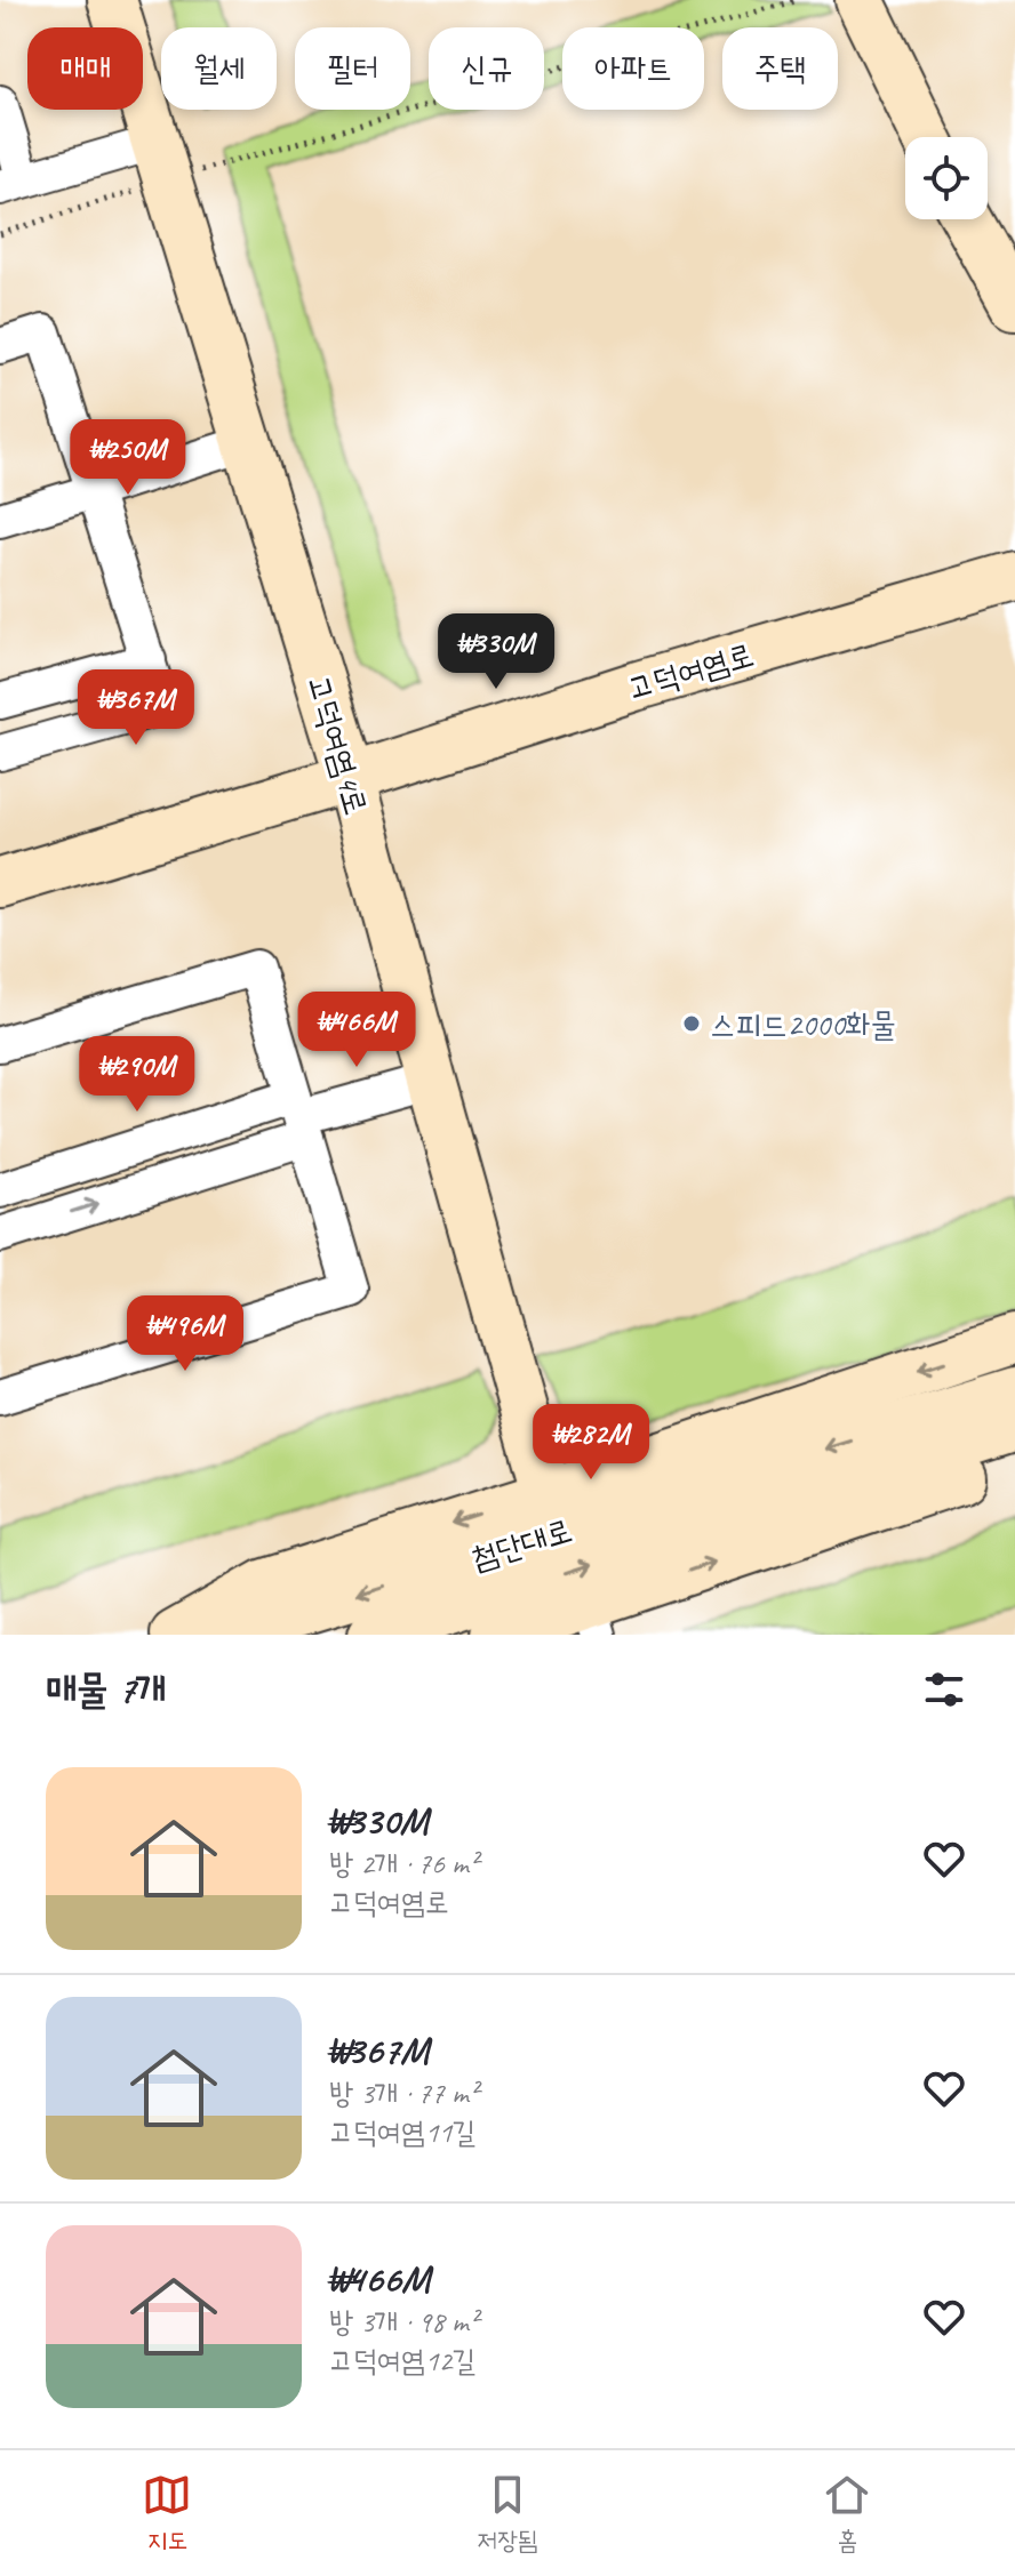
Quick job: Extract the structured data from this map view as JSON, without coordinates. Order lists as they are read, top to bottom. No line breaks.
{"streets":{"street":["고덕여염로","고덕여염4로","첨단대로"]},"crossings":[["고덕여염로","고덕여염4로"]],"places":["스피드2000화물"],"page":{"chip":["매매","월세","필터","신규","아파트","주택"],"price":["₩250M","₩330M","₩367M","₩466M","₩290M","₩496M","₩282M"],"heading":"매물 7개","list":[{"name":"₩330M","note":"방 2개 · 76 m² · 고덕여염로"},{"name":"₩367M","note":"방 3개 · 77 m² · 고덕여염11길"},{"name":"₩466M","note":"방 3개 · 98 m² · 고덕여염12길"}],"tabs":["지도","저장됨","홈"]}}
